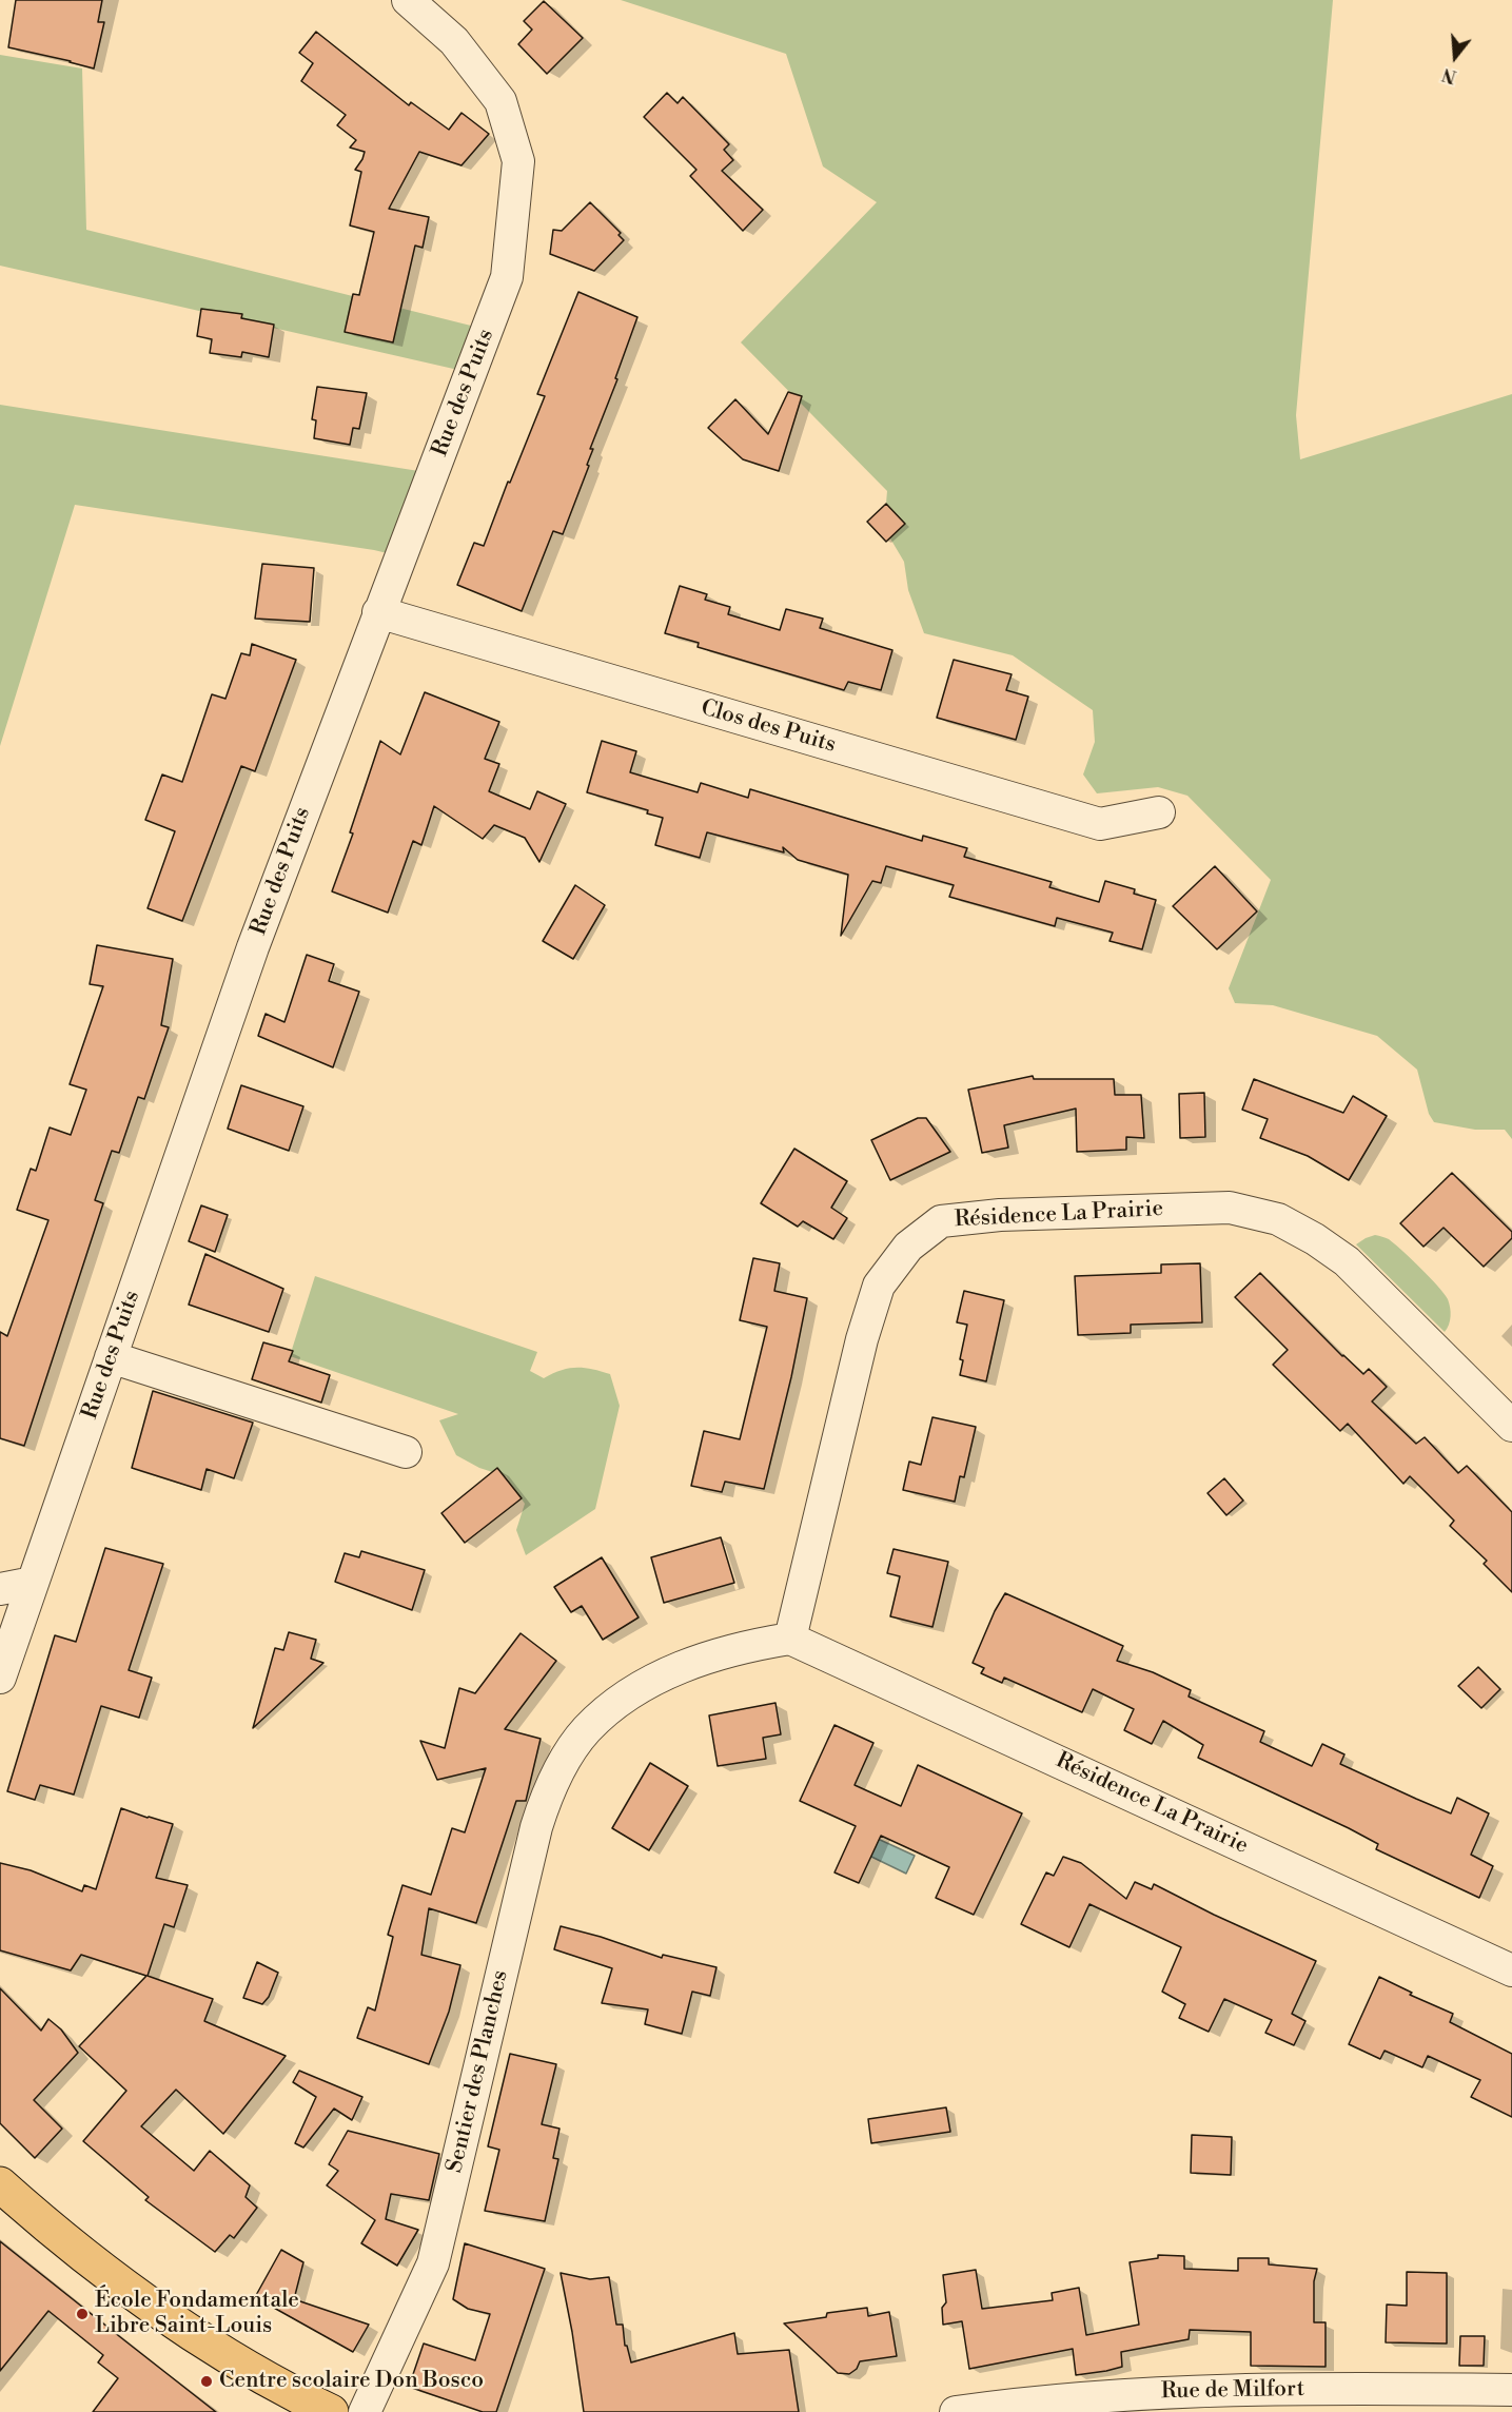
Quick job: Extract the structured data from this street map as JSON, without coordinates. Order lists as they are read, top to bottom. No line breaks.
{"streets":{"street":["Rue des Puits","Clos des Puits","Résidence La Prairie","Sentier des Planches","Rue de Milfort"]},"crossings":[["Rue des Puits","Clos des Puits"],["Résidence La Prairie","Sentier des Planches"]],"places":["École Fondamentale Libre Saint-Louis","Centre scolaire Don Bosco"],"north":"bottom"}
